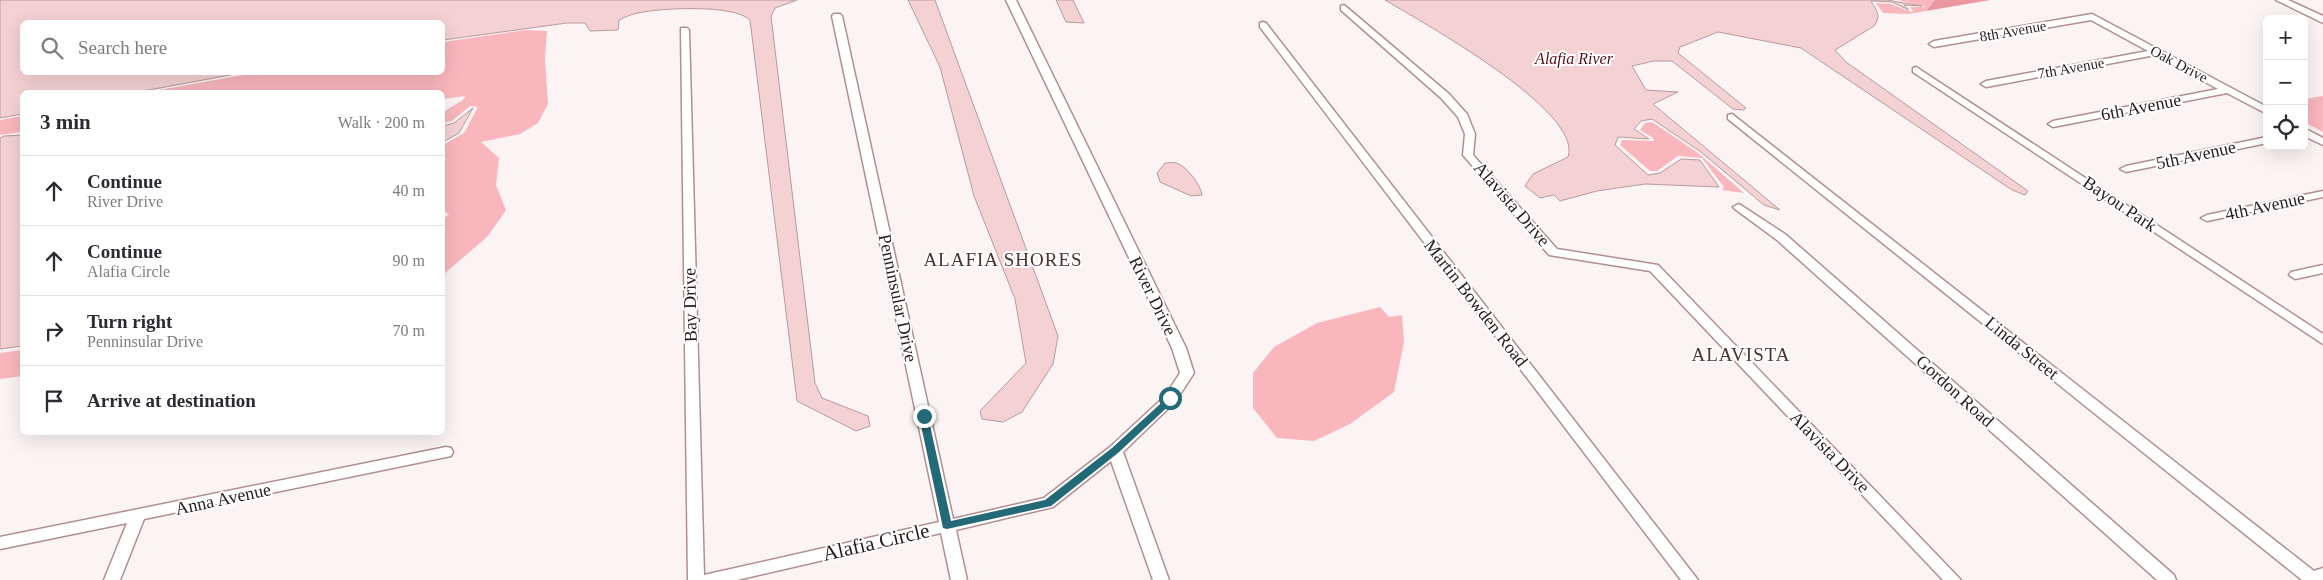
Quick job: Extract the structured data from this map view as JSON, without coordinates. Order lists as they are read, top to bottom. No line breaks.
{"streets":{"street":["8th Avenue","Oak Drive","7th Avenue","6th Avenue","5th Avenue","Alavista Drive","Bayou Park","4th Avenue","River Drive","Penninsular Drive","Martin Bowden Road","Bay Drive","Linda Street","Gordon Road","Anna Avenue","Alafia Circle"]},"crossings":[["8th Avenue","Oak Drive"],["Oak Drive","7th Avenue"],["Oak Drive","6th Avenue"],["River Drive","Alafia Circle"],["Penninsular Drive","Alafia Circle"]],"districts":["ALAFIA SHORES","ALAVISTA"],"water":["Alafia River"],"page":{"map_buttons":["+","−"],"search":"Search here","heading":["3 min","Walk · 200 m"],"list":[["Continue","River Drive","40 m"],["Continue","Alafia Circle","90 m"],["Turn right","Penninsular Drive","70 m"],"Arrive at destination"]}}
